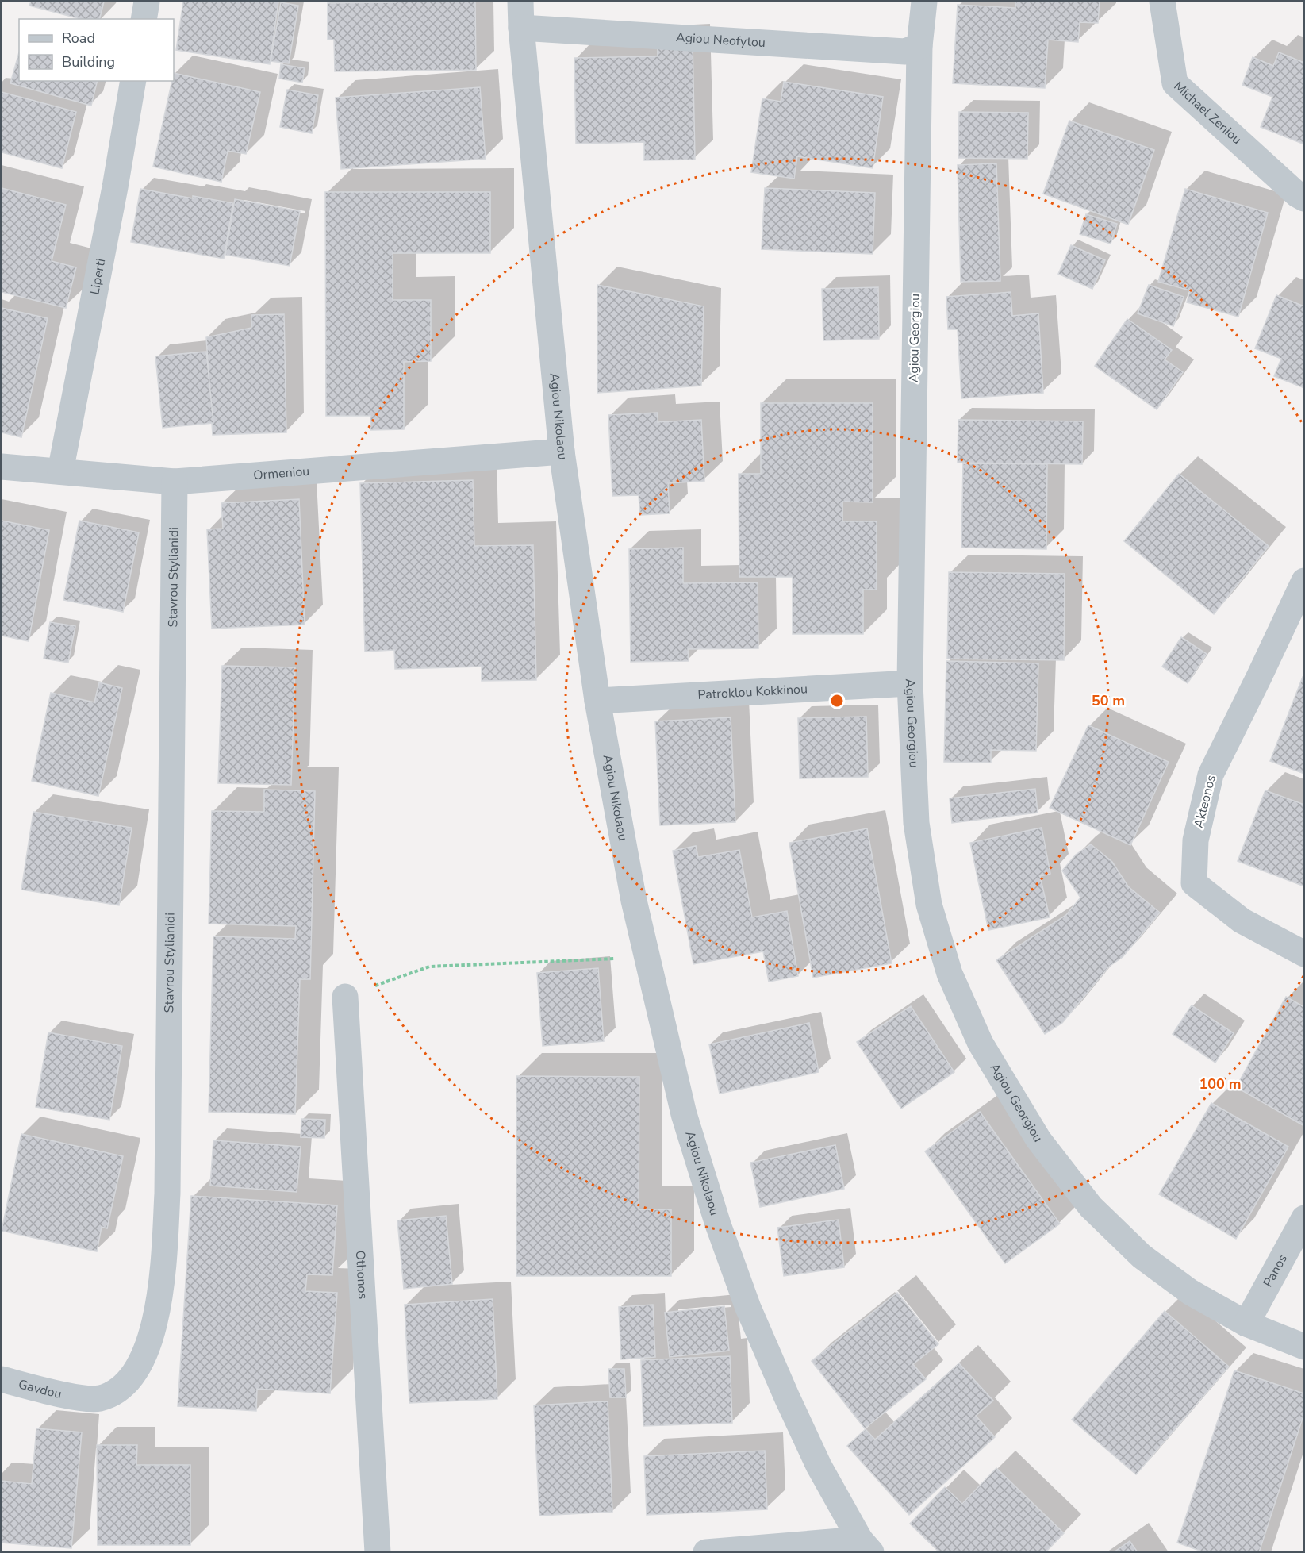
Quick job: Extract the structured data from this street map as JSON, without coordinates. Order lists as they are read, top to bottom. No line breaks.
{"streets":{"street":["Agiou Neofytou","Michael Zeniou","Liperti","Agiou Georgiou","Agiou Nikolaou","Ormeniou","Stavrou Stylianidi","Patroklou Kokkinou","Akteonos","Panos","Othonos","Gavdou"]},"crossings":[["Agiou Neofytou","Agiou Georgiou"],["Agiou Neofytou","Agiou Nikolaou"],["Liperti","Ormeniou"],["Agiou Georgiou","Patroklou Kokkinou"],["Agiou Georgiou","Panos"],["Agiou Nikolaou","Ormeniou"],["Agiou Nikolaou","Patroklou Kokkinou"],["Ormeniou","Stavrou Stylianidi"],["Stavrou Stylianidi","Gavdou"]],"legend":["Road","Building"],"rings":["50 m","100 m"]}
